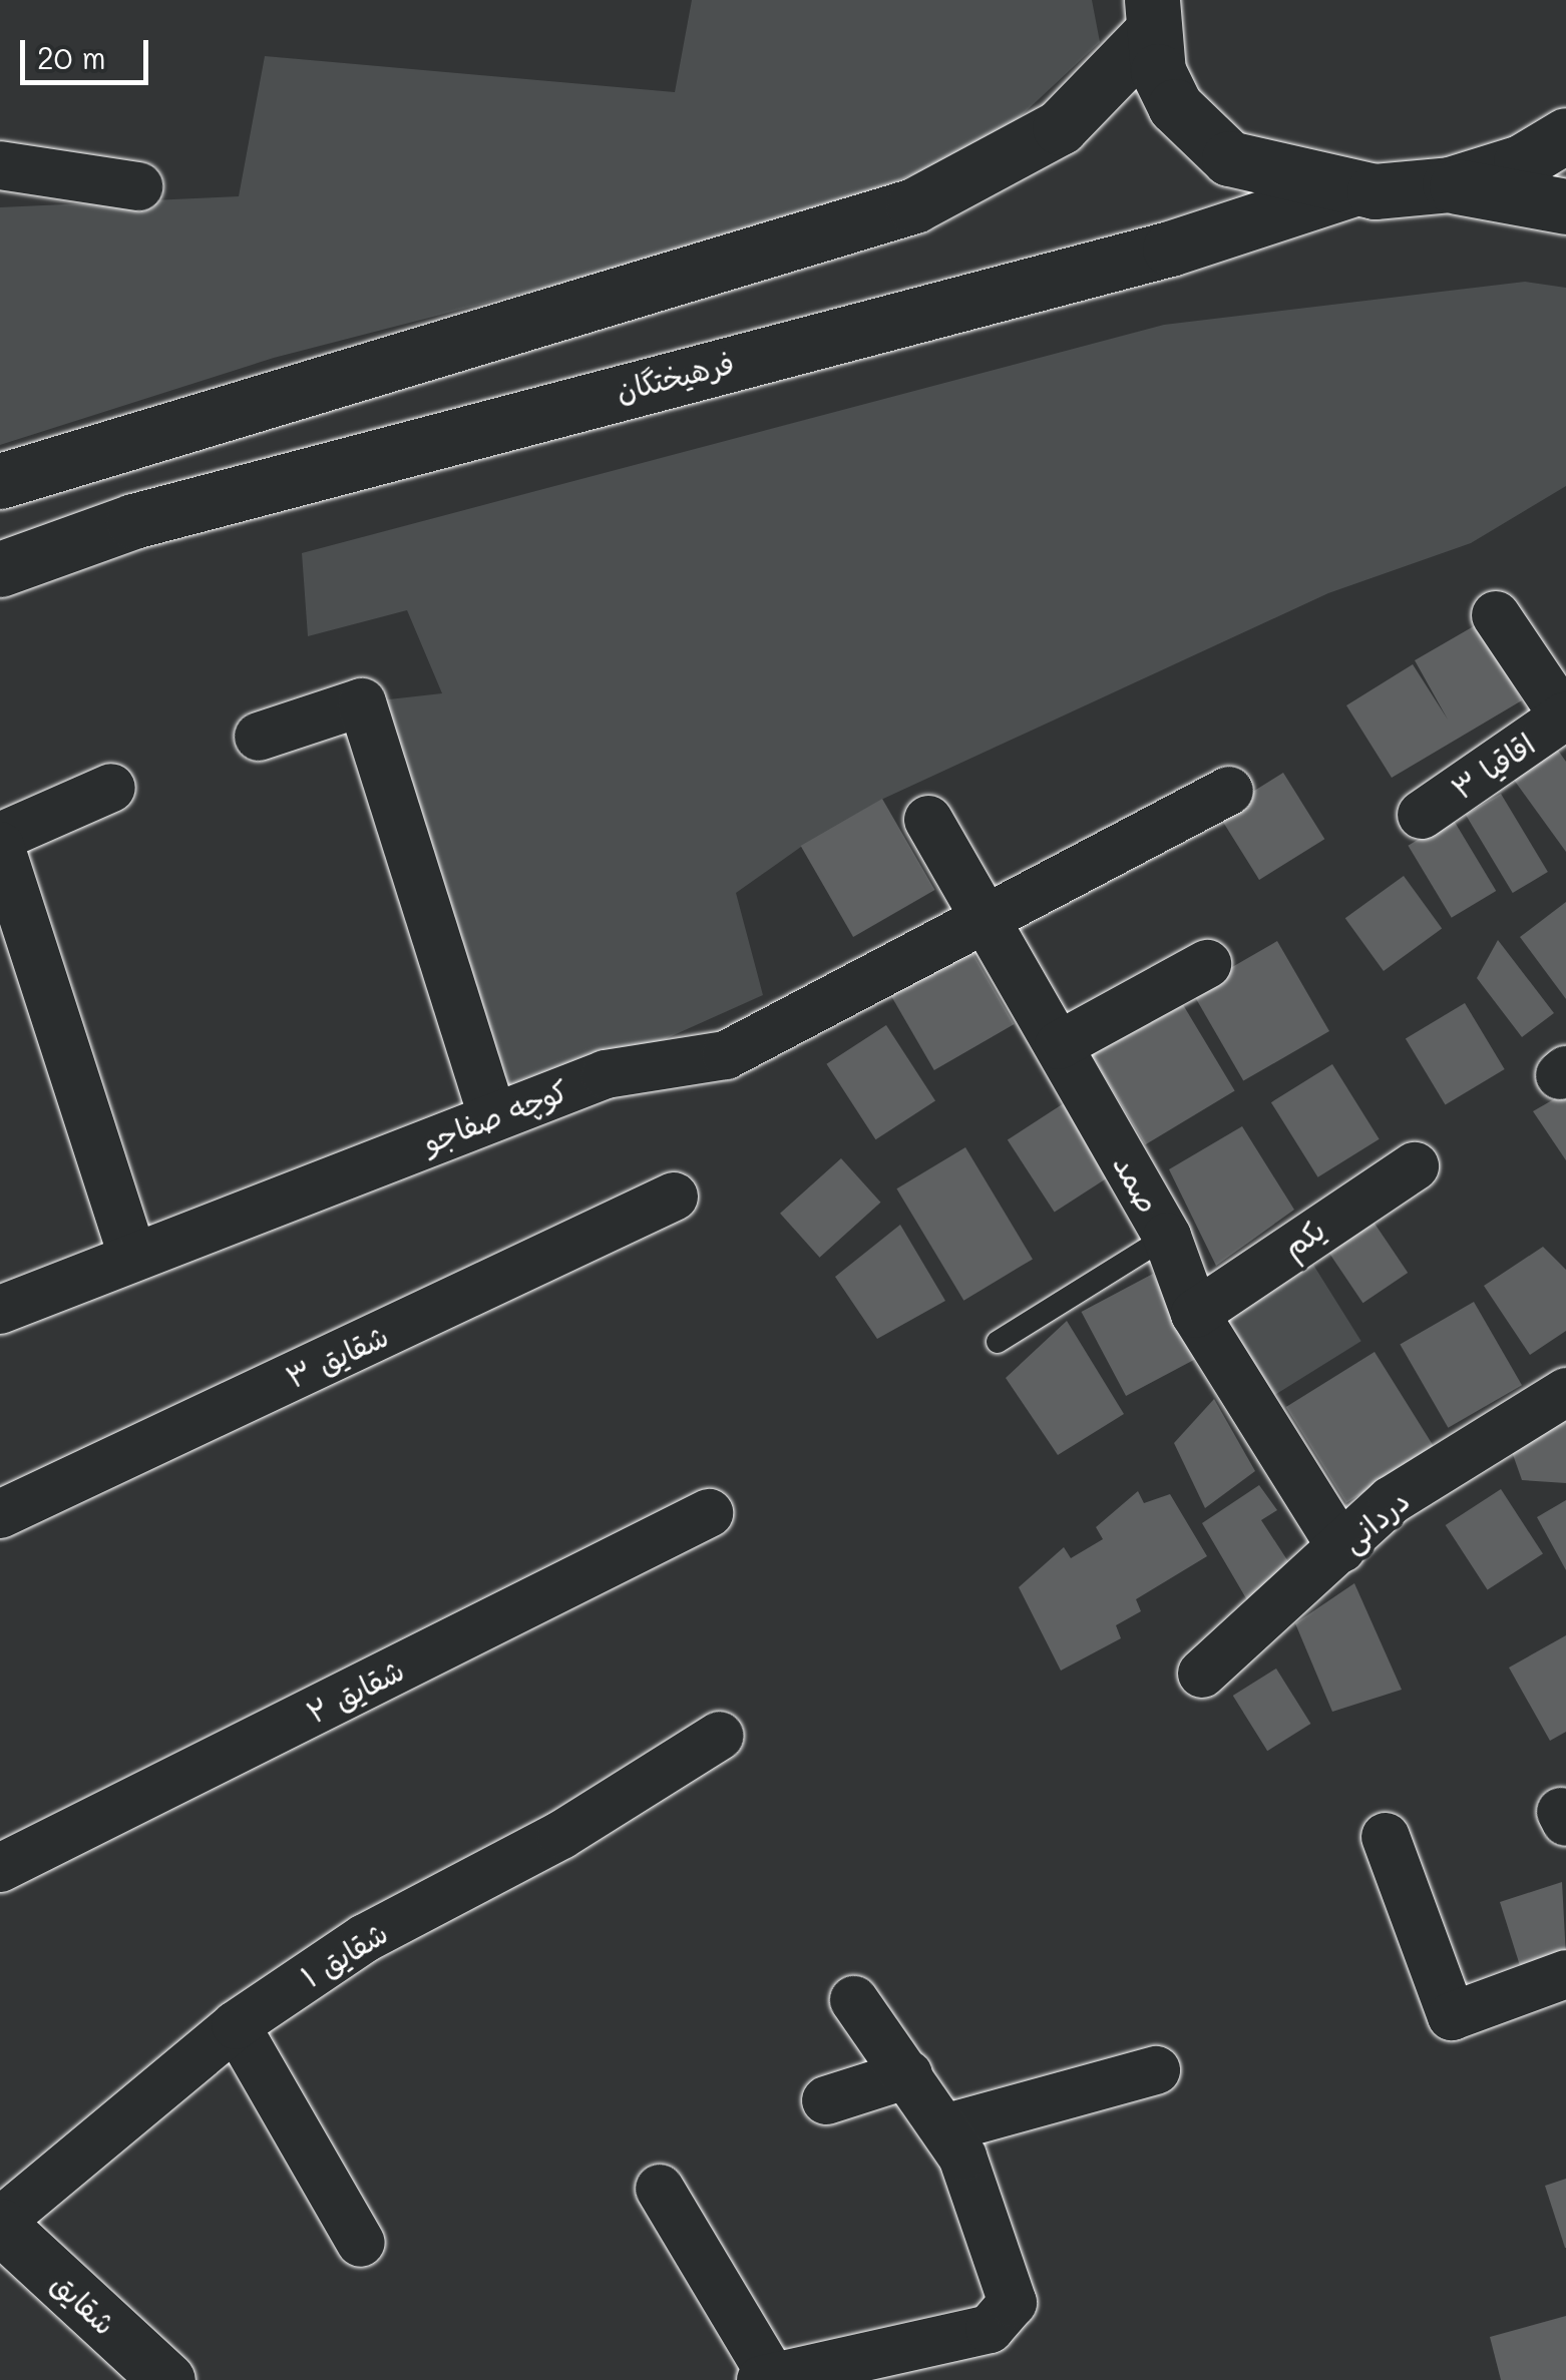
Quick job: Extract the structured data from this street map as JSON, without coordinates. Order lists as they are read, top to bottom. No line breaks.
{"streets":{"street":["فرهیختگان","اقاقیا ۳","کوچه صفاجو","صمد","یکم","شقایق ۳","دردانی","شقایق ۲","شقایق ۱","شقایق"]},"crossings":[["کوچه صفاجو","صمد"],["صمد","یکم"],["صمد","دردانی"],["شقایق ۱","شقایق"]],"scale_bar":"20 m"}
